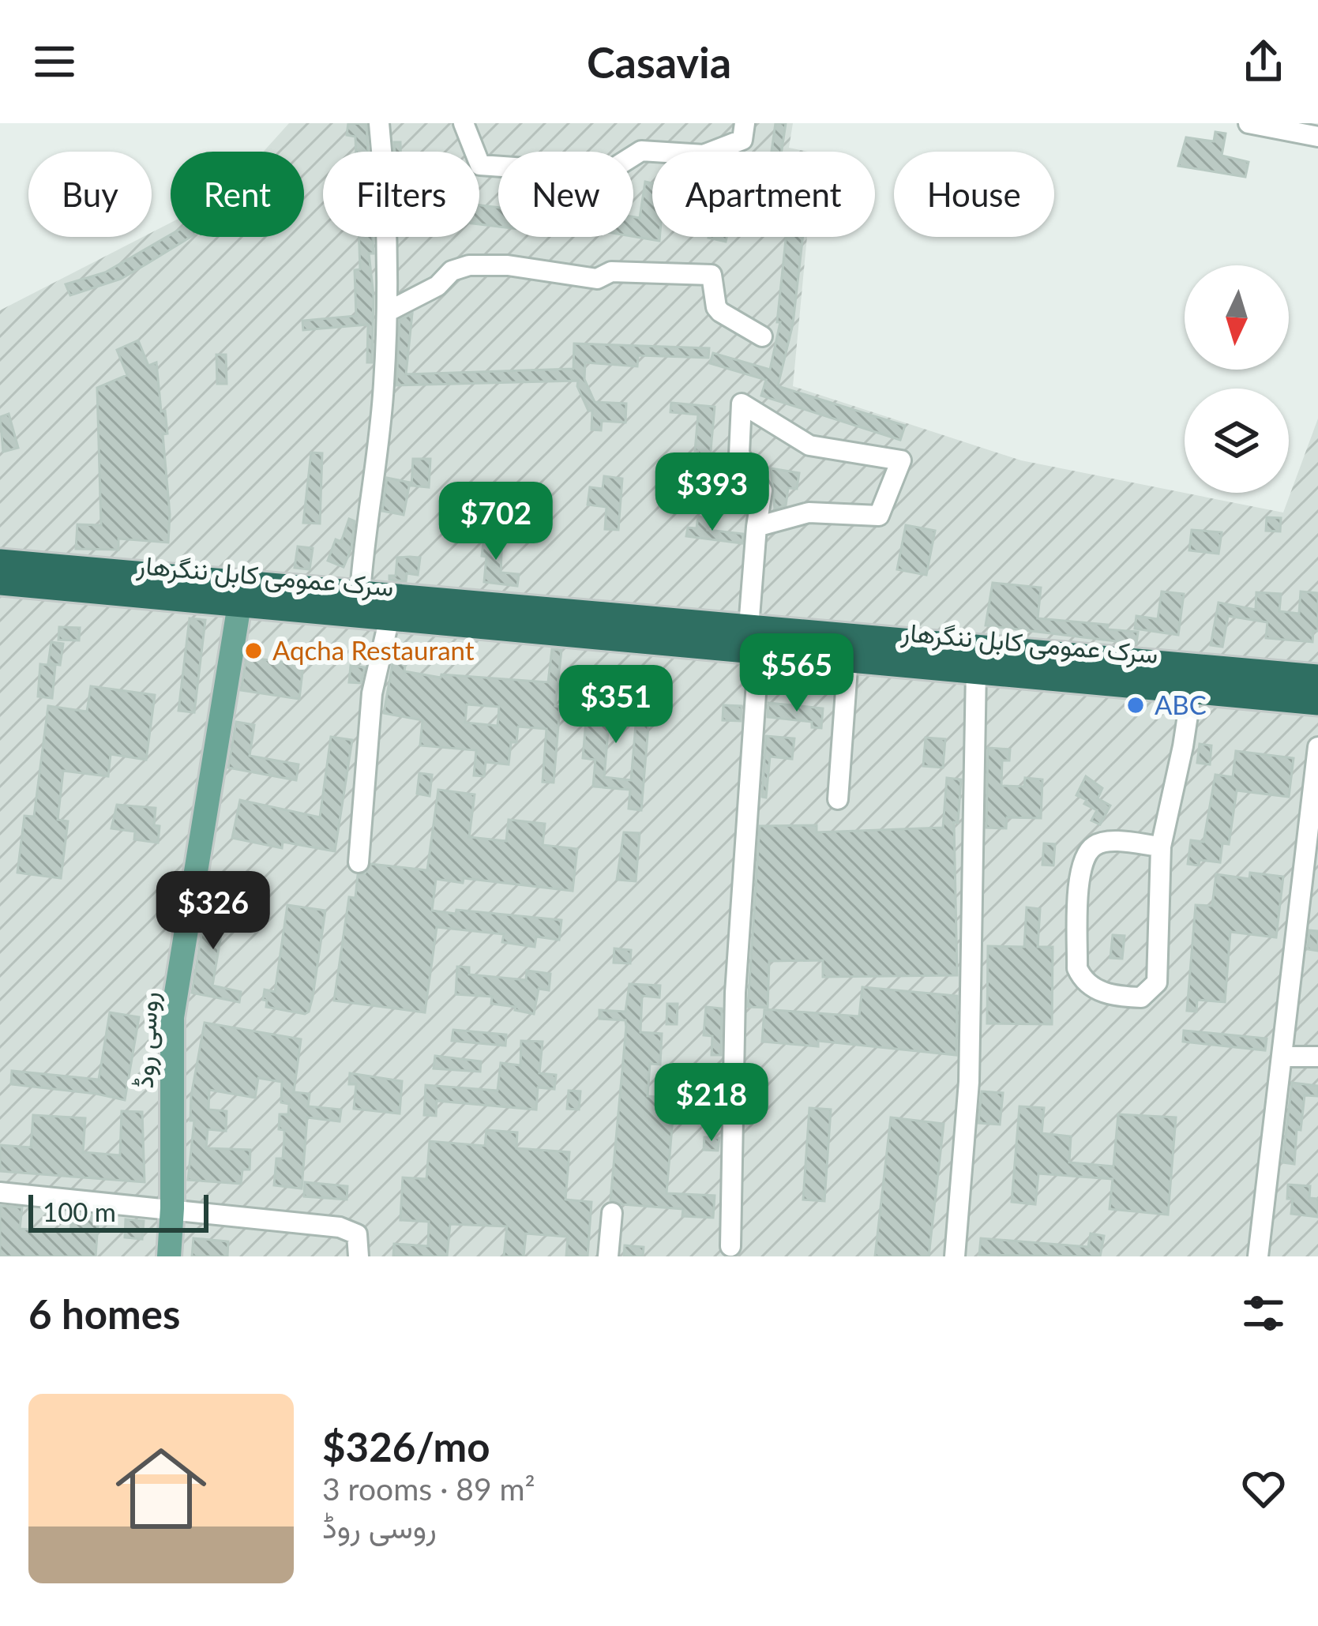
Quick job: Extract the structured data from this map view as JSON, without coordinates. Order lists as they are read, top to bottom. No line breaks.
{"streets":{"highway":["سرک عمومی کابل ننگرهار"],"main road":["روسی روڈ"]},"crossings":[["سرک عمومی کابل ننگرهار","روسی روڈ"]],"places":["Aqcha Restaurant","ABC"],"scale_bar":"100 m","north":"bottom","page":{"header":"Casavia","chip":["Buy","Rent","Filters","New","Apartment","House"],"price":["$393","$702","$565","$351","$326","$218"],"scale":"100 m","heading":"6 homes","list":[{"name":"$326/mo","note":"3 rooms · 89 m² · روسی روڈ"}]}}
